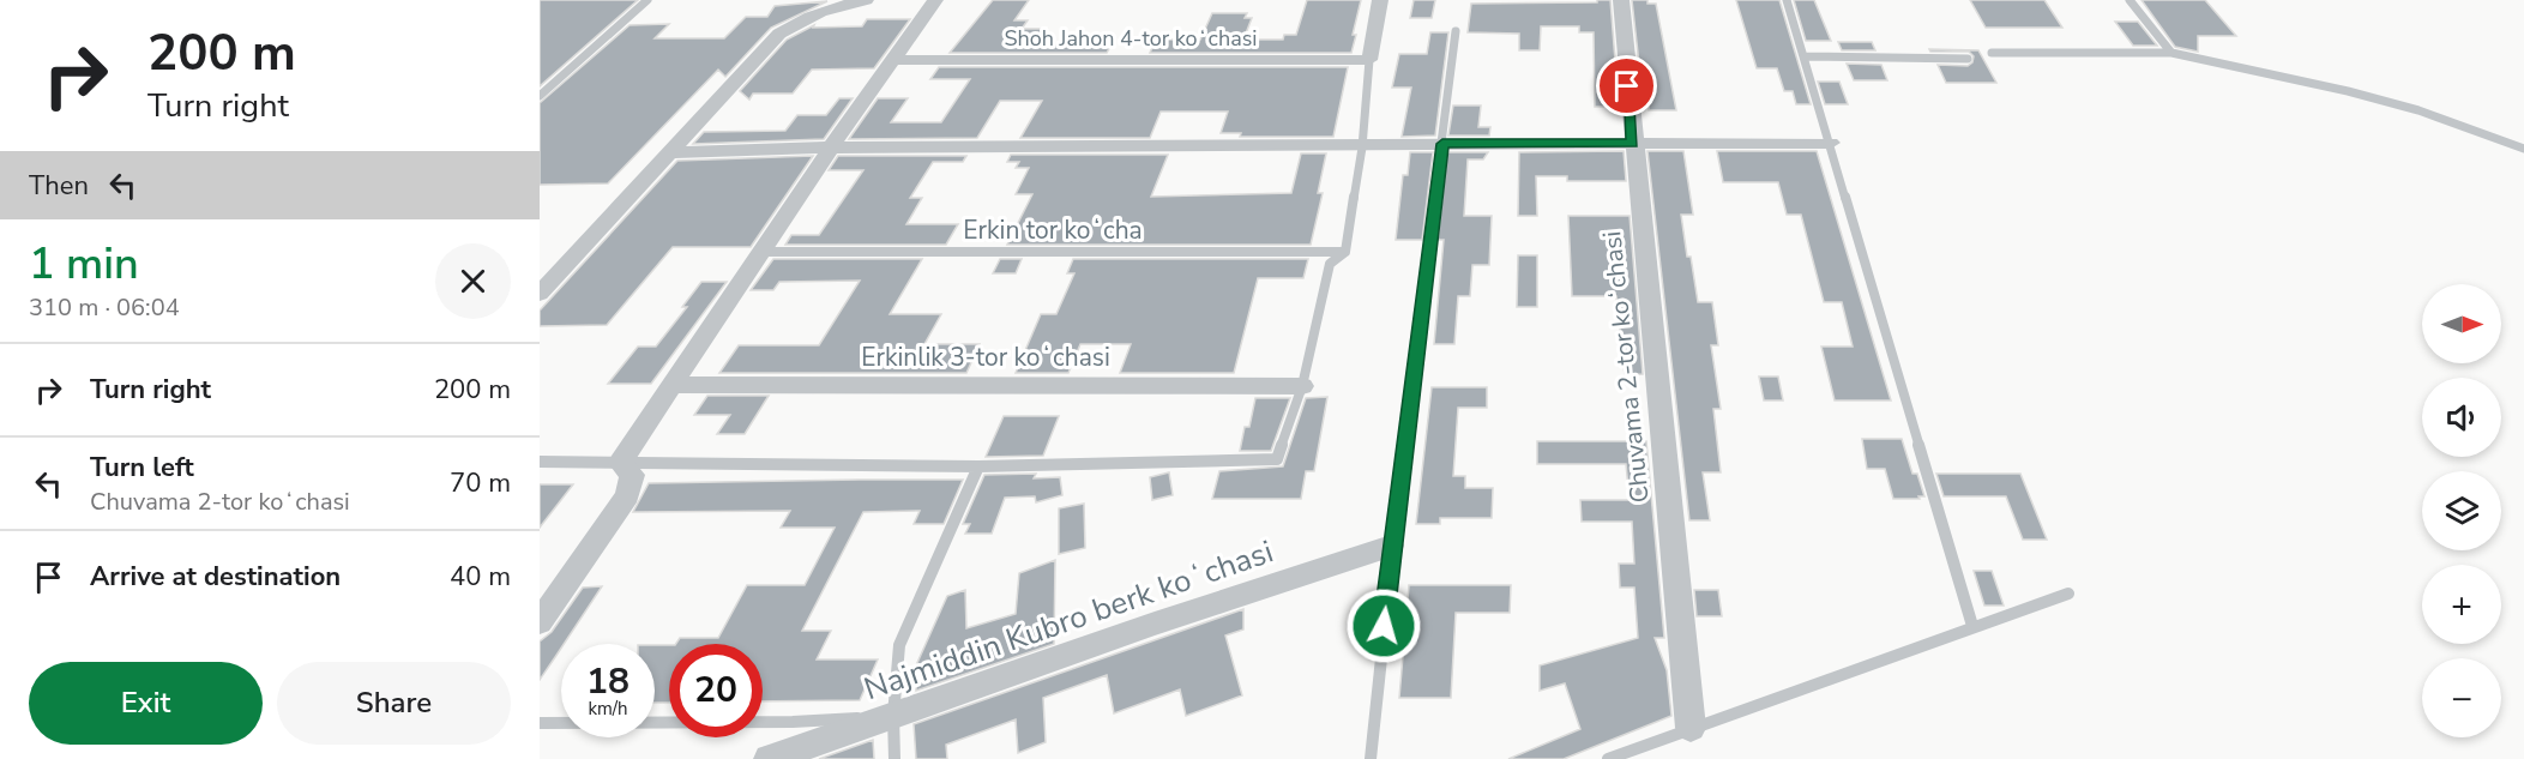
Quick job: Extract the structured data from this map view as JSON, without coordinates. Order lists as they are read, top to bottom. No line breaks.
{"streets":{"street":["Shoh Jahon 4-tor koʻchasi","Erkinlik 3-tor koʻchasi","Chuvama 2-tor koʻchasi","Najmiddin Kubro berk koʻchasi"],"lane":["Erkin tor koʻcha"]},"north":"right","page":{"turn":["200 m","Turn right"],"then":"Then","heading":["1 min","310 m · 06:04"],"map_buttons":["+","−"],"list":[{"name":"Turn right","value":"200 m"},{"name":"Turn left","note":"Chuvama 2-tor koʻchasi","value":"70 m"},{"name":"Arrive at destination","value":"40 m"}],"speed":"18 km/h","limit":"20","buttons":["Exit","Share"]}}
